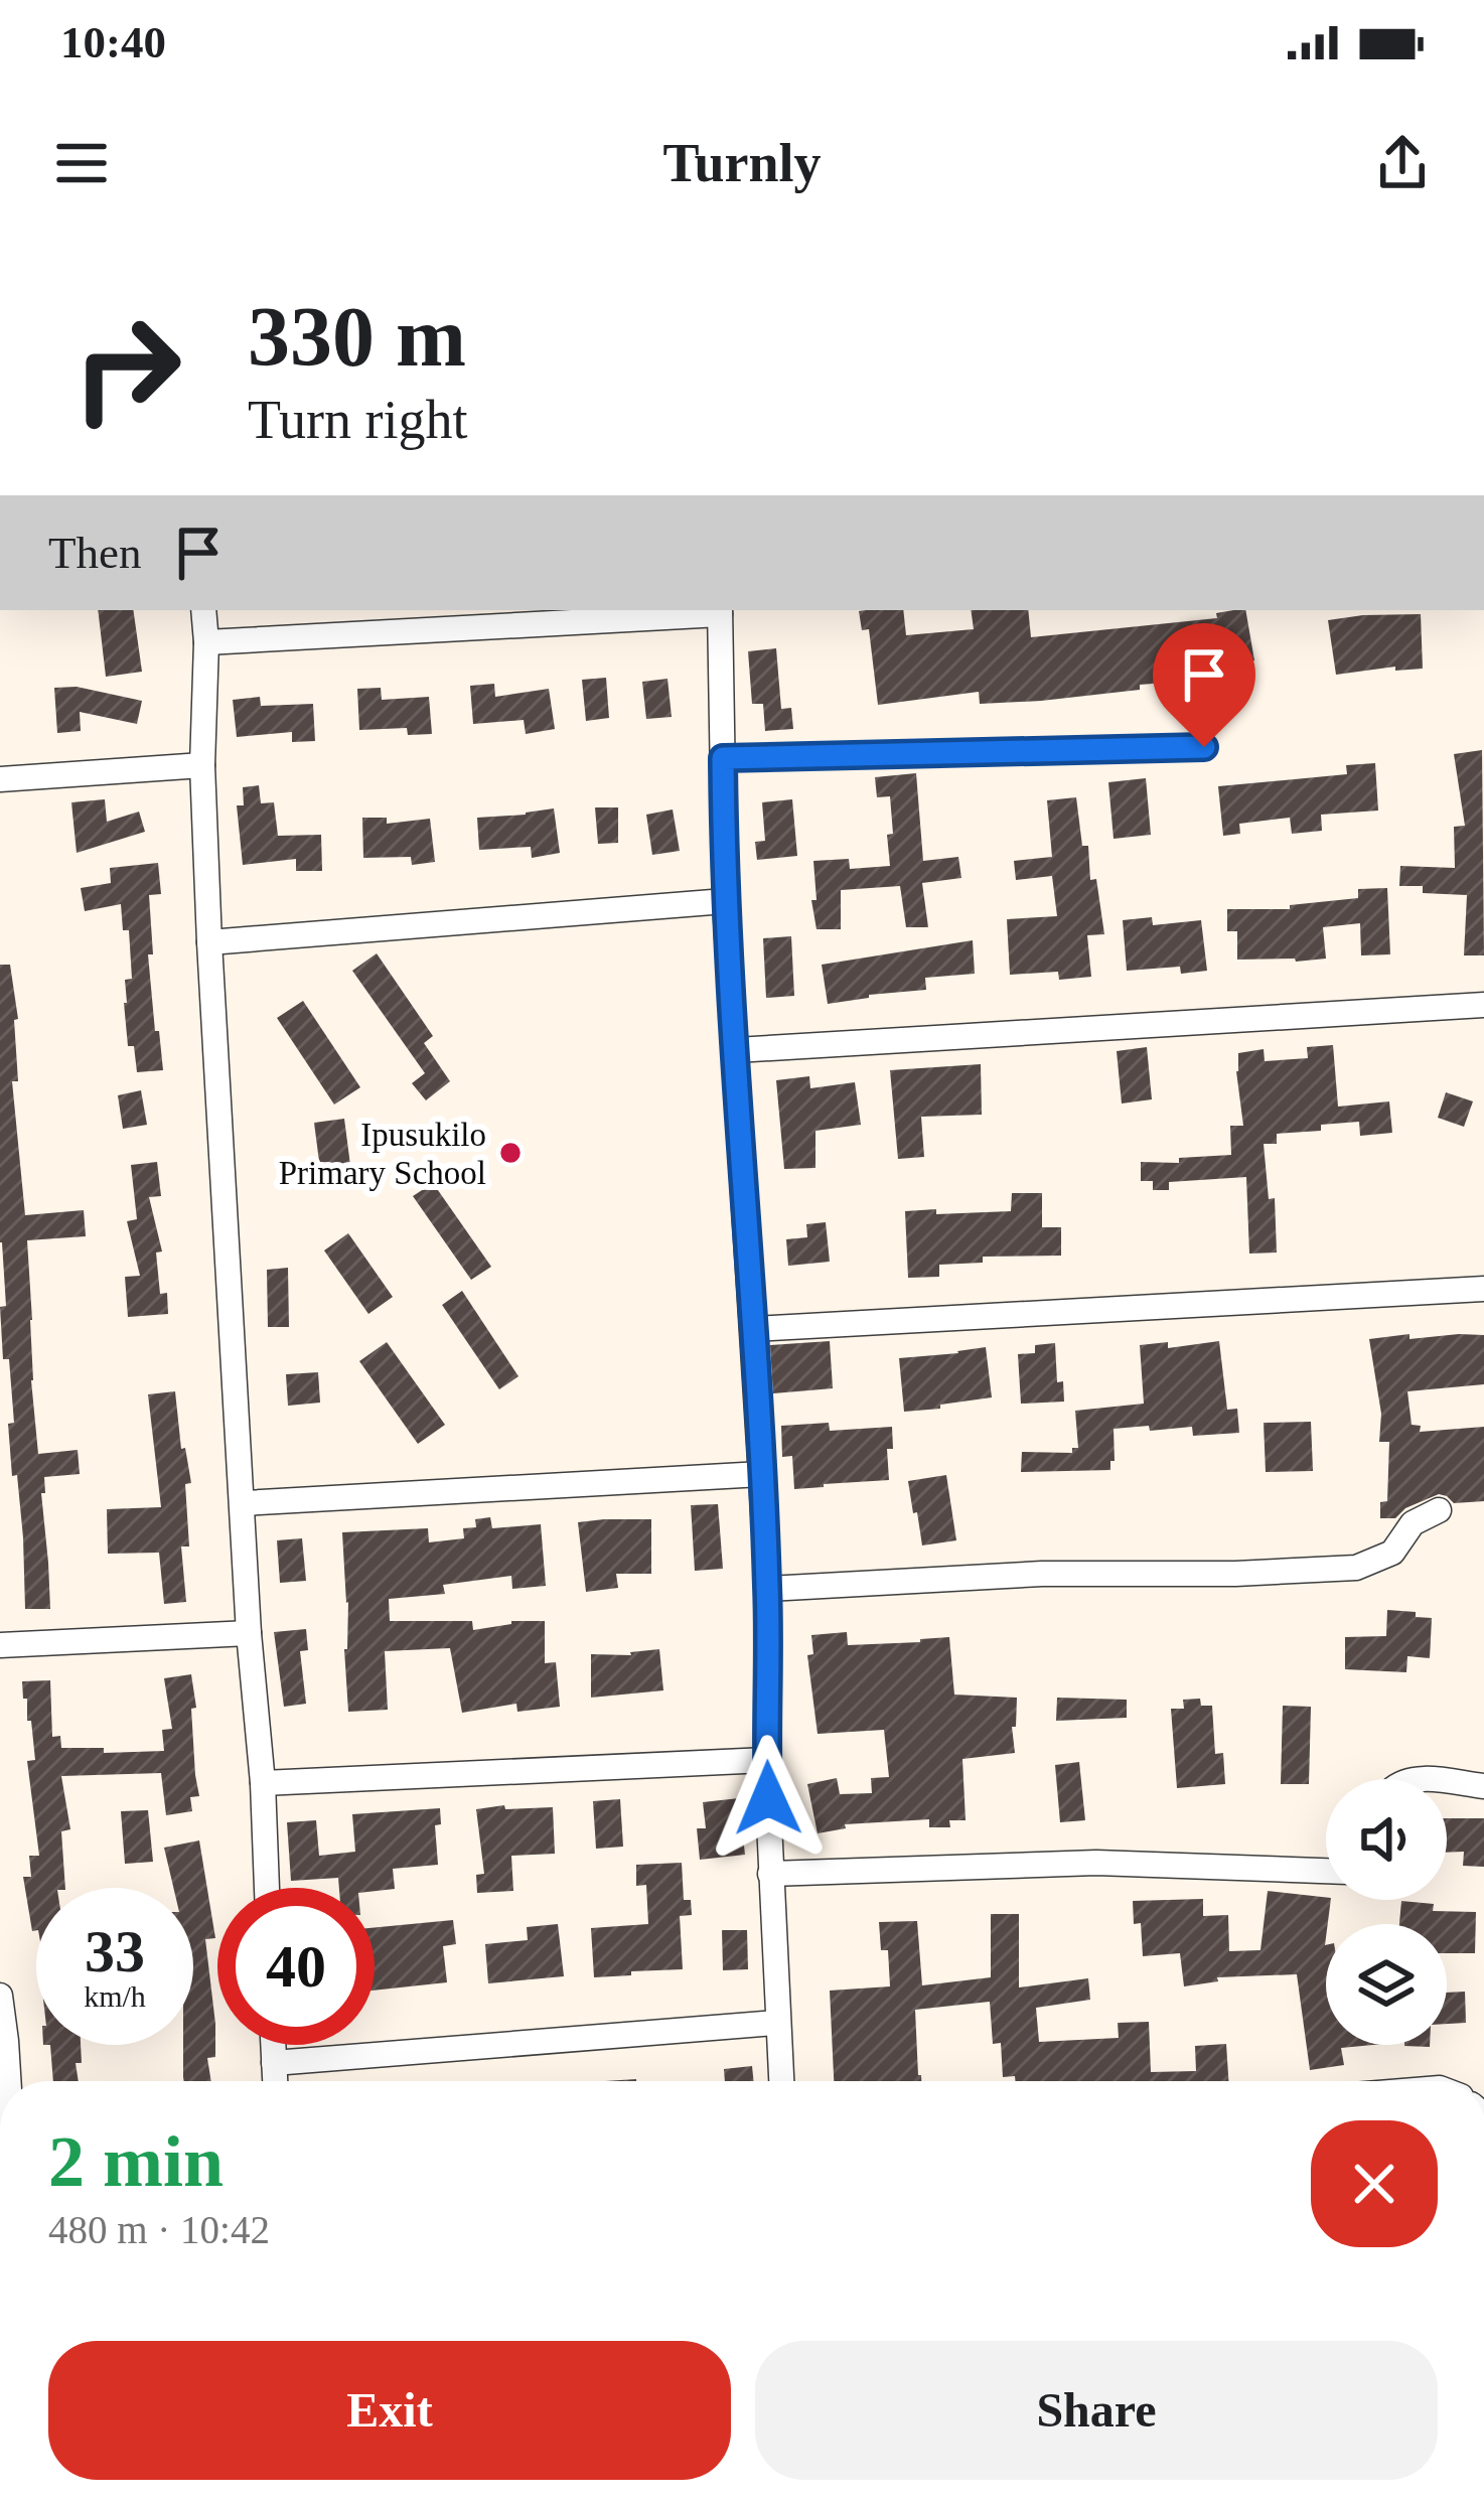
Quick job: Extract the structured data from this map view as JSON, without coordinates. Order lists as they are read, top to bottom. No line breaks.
{"places":["Ipusukilo Primary School"],"page":{"status":"10:40","header":"Turnly","turn":["330 m","Turn right"],"then":"Then","speed":"33 km/h","limit":"40","heading":["2 min","480 m · 10:42"],"buttons":["Exit","Share"]}}
